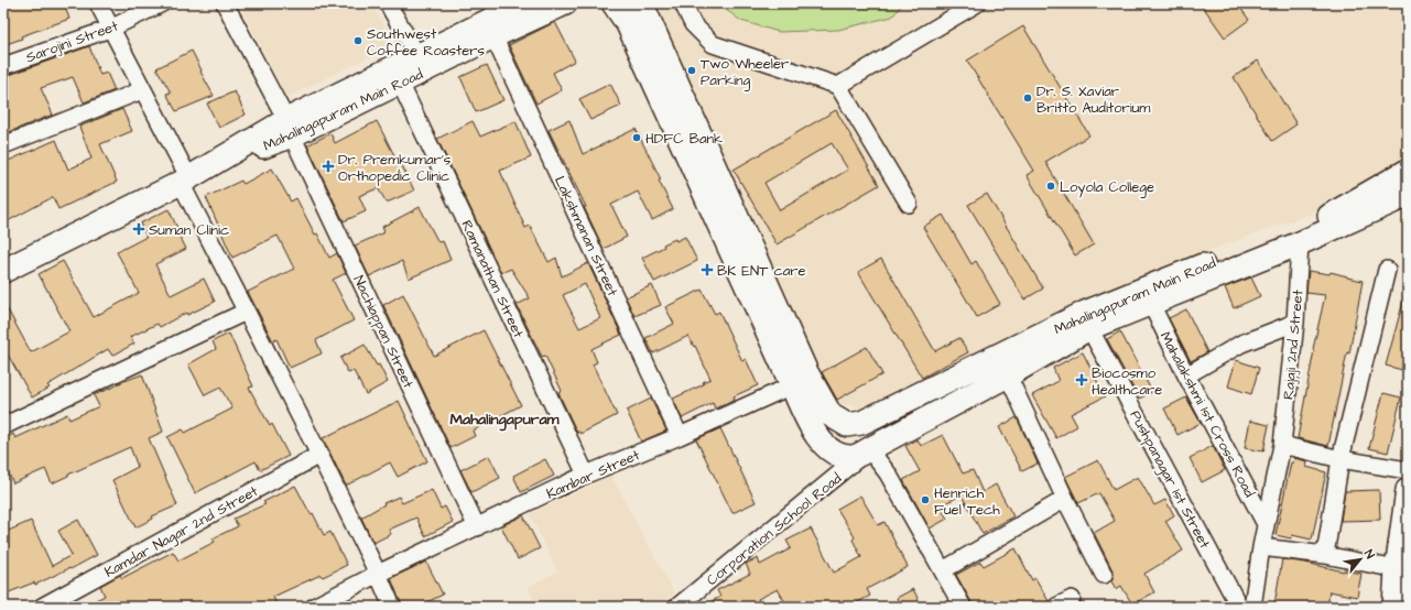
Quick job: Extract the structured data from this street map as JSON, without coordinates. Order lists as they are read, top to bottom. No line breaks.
{"streets":{"main road":["Mahalingapuram Main Road"],"street":["Sarojini Street","Lakshmanan Street","Ramanathan Street","Nachiappan Street","Rajaji 2nd Street","Mahalakshmi 1st Cross Road","Kambar Street","Pushpanagar 1st Street","Corporation School Road","Kamdar Nagar 2nd Street"]},"crossings":[["Mahalingapuram Main Road","Lakshmanan Street"],["Mahalingapuram Main Road","Ramanathan Street"],["Mahalingapuram Main Road","Nachiappan Street"],["Mahalingapuram Main Road","Rajaji 2nd Street"],["Mahalingapuram Main Road","Mahalakshmi 1st Cross Road"],["Mahalingapuram Main Road","Kambar Street"],["Mahalingapuram Main Road","Pushpanagar 1st Street"],["Mahalingapuram Main Road","Corporation School Road"],["Lakshmanan Street","Kambar Street"],["Ramanathan Street","Kambar Street"],["Nachiappan Street","Kambar Street"],["Rajaji 2nd Street","Mahalakshmi 1st Cross Road"]],"districts":["Mahalingapuram"],"places":{"other":["Southwest Coffee Roasters","Two Wheeler Parking","Dr. S. Xaviar Britto Auditorium","HDFC Bank","Loyola College","Henrich Fuel Tech"],"health":["Dr. Premkumar's Orthopedic Clinic","Suman Clinic","BK ENT care","Biocosmo Healthcare"]},"north":"top right"}
